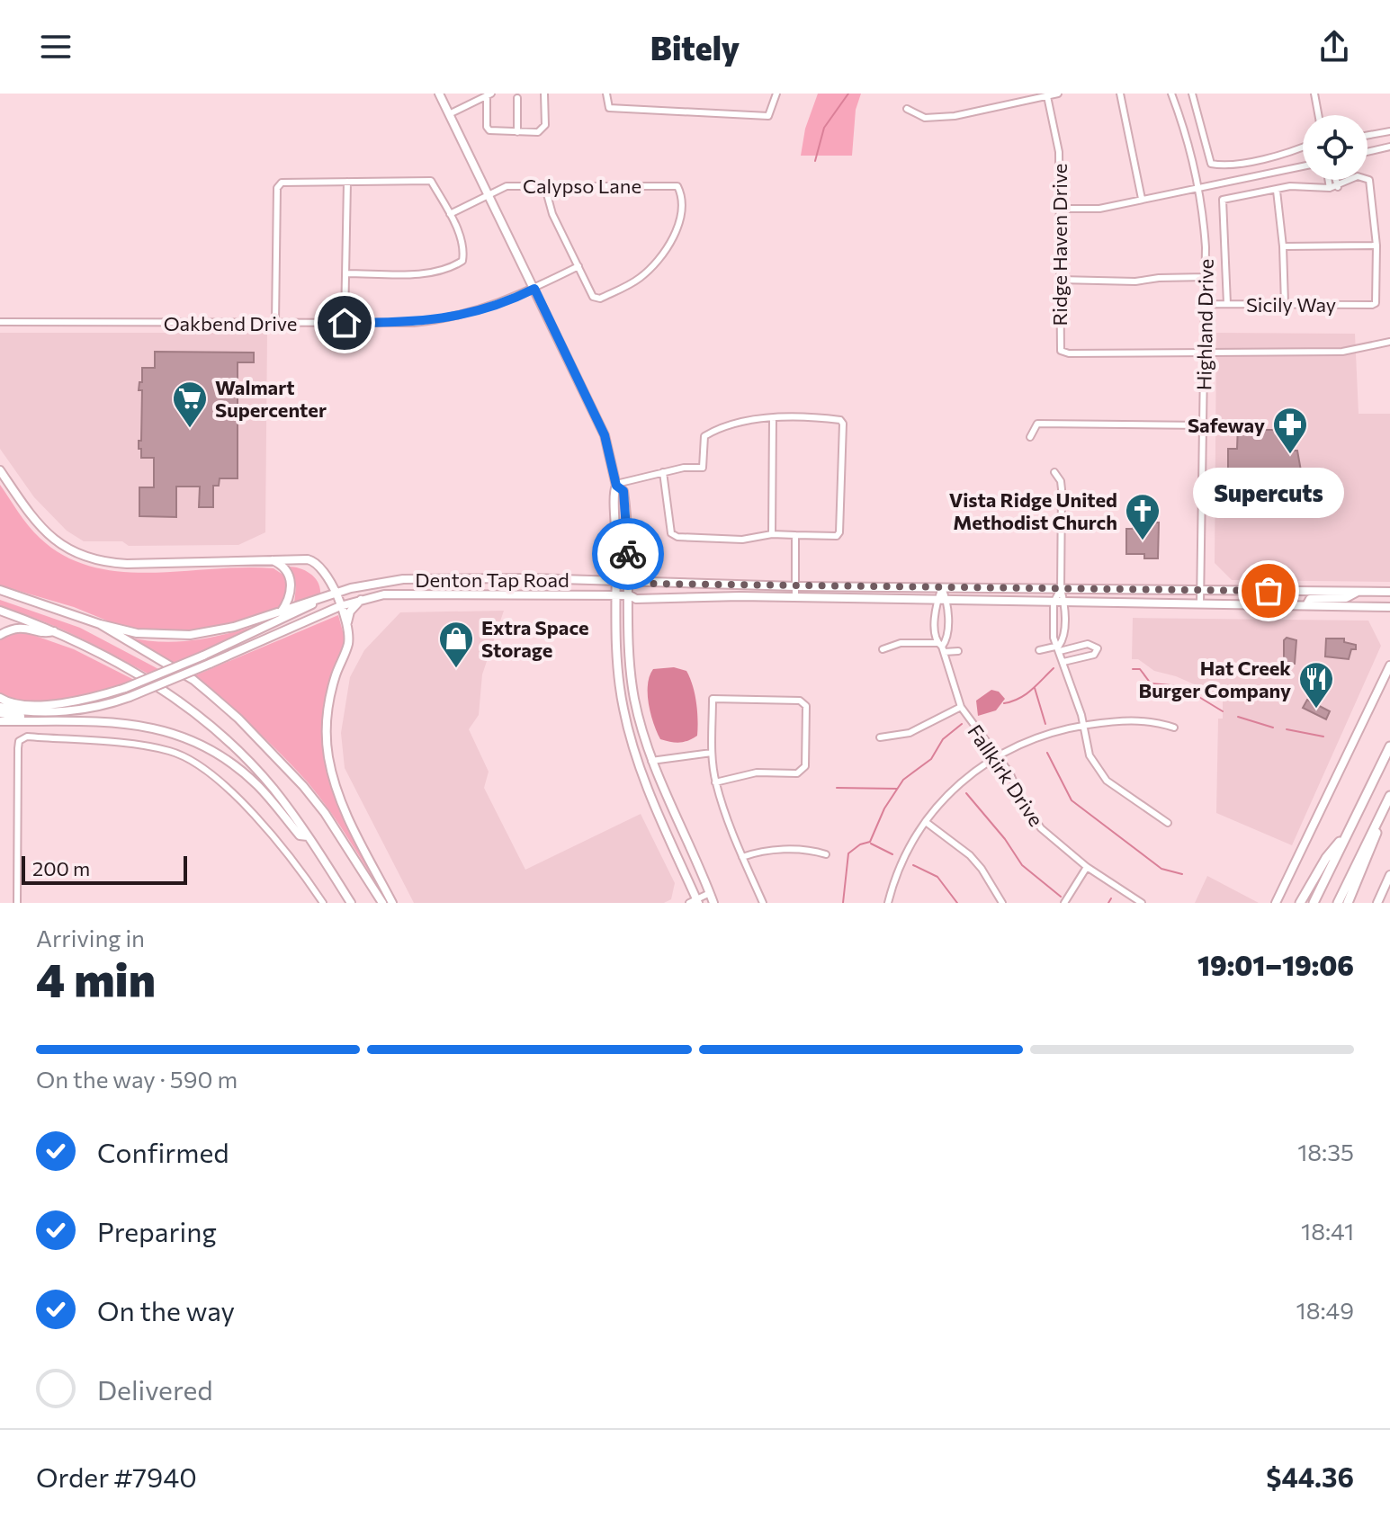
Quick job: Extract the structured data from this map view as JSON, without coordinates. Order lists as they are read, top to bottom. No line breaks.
{"streets":{"main road":["Denton Tap Road"],"street":["Calypso Lane","Ridge Haven Drive","Sicily Way","Oakbend Drive","Highland Drive","Fallkirk Drive"]},"crossings":[["Calypso Lane","Oakbend Drive"],["Ridge Haven Drive","Highland Drive"],["Sicily Way","Highland Drive"],["Highland Drive","Denton Tap Road"],["Denton Tap Road","Fallkirk Drive"]],"places":{"supermarket":["Walmart Supercenter"],"pharmacy":["Safeway"],"church":["Vista Ridge United Methodist Church"],"other":["Supercuts"],"shop":["Extra Space Storage"],"restaurant":["Hat Creek Burger Company"]},"scale_bar":"200 m","page":{"header":"Bitely","bubble":"Supercuts","scale":"200 m","heading":["4 min","Arriving in","19:01–19:06"],"panel":["Order #7940","$44.36"],"bar":"On the way · 590 m","list":[["Confirmed","18:35"],["Preparing","18:41"],["On the way","18:49"],"Delivered"]}}
